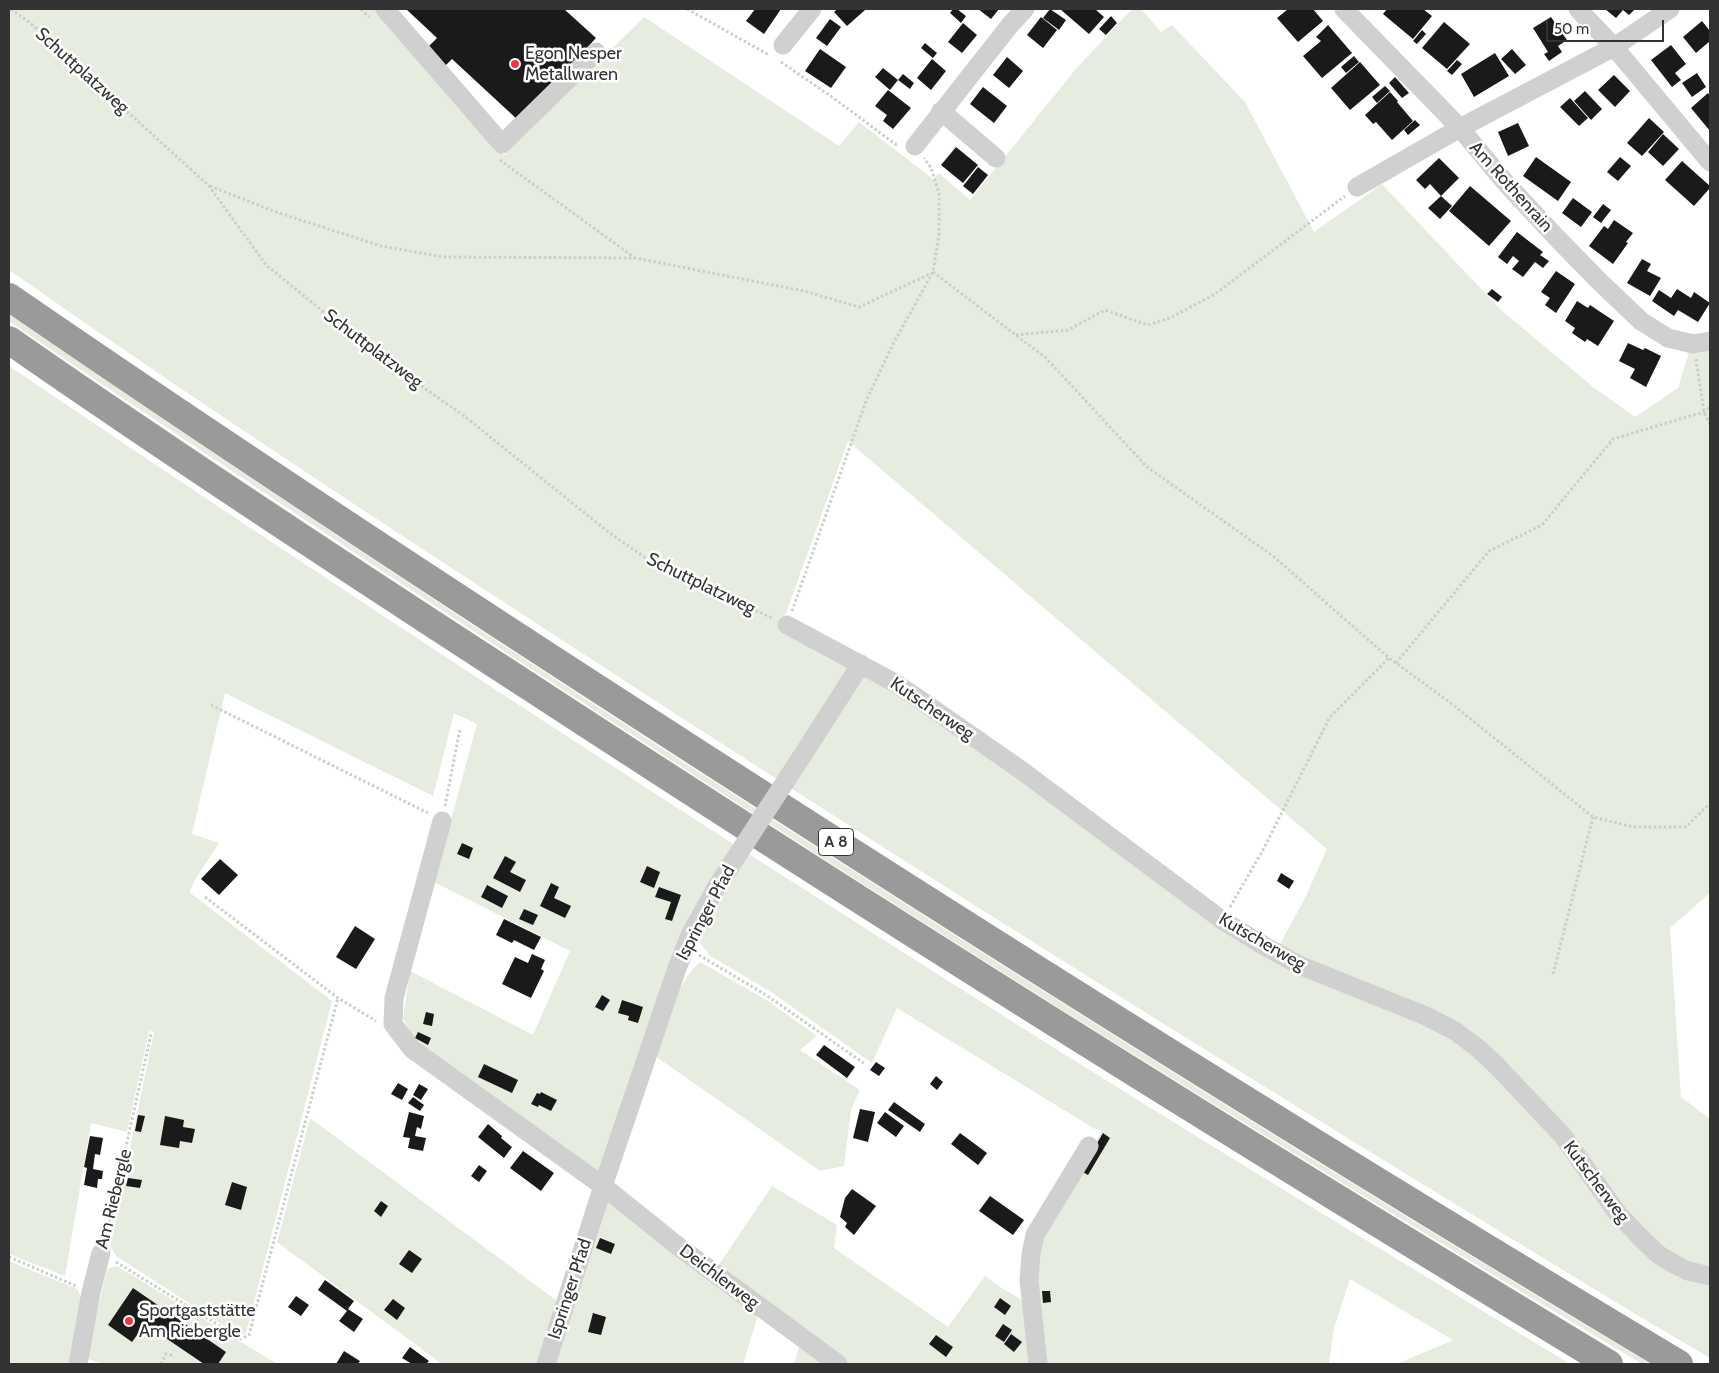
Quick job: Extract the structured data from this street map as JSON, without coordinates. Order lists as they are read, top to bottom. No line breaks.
{"streets":{"highway":["A 8"],"street":["Am Rothenrain","Kutscherweg","Ispringer Pfad","Am Riebergle","Deichlerweg"],"path":["Schuttplatzweg"]},"crossings":[["Schuttplatzweg","Kutscherweg"],["Kutscherweg","Ispringer Pfad"],["Ispringer Pfad","Deichlerweg"]],"places":["Egon Nesper Metallwaren","Sportgaststätte Am Riebergle"],"scale_bar":"50 m"}
